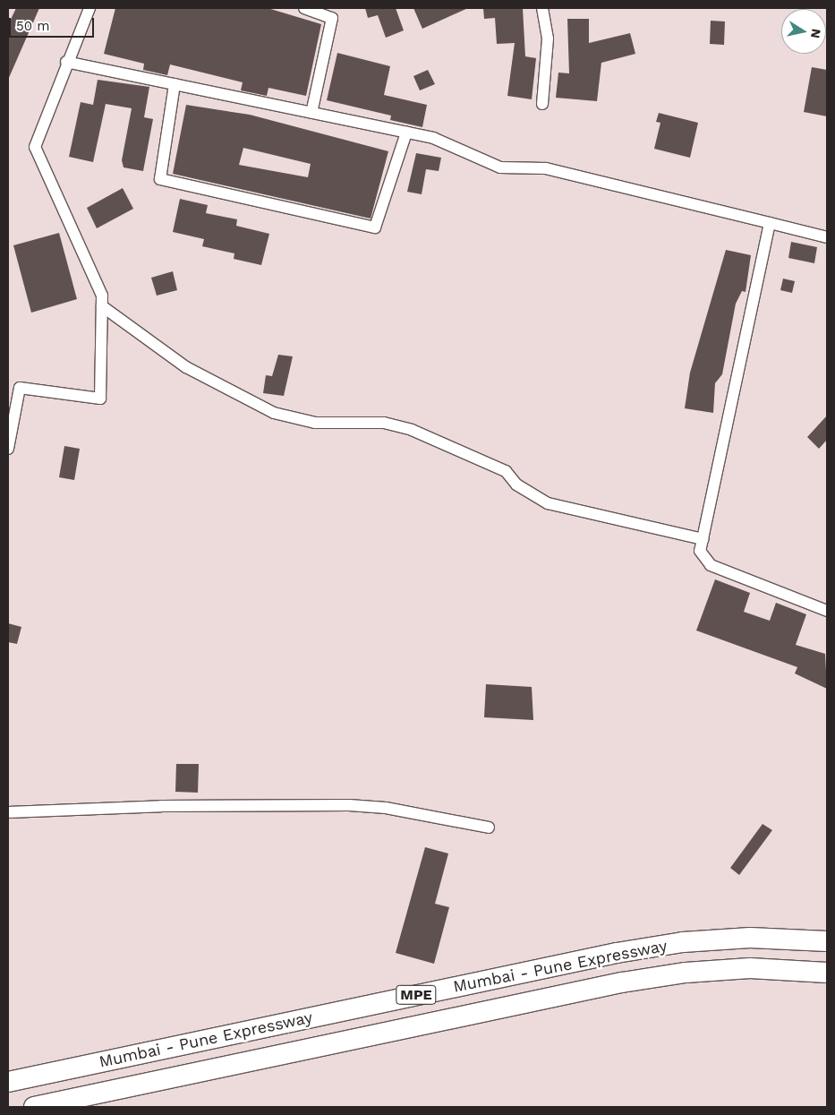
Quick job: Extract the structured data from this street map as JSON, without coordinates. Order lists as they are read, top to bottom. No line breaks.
{"streets":{"highway":["Mumbai - Pune Expressway","MPE"]},"scale_bar":"50 m","north":"right"}
